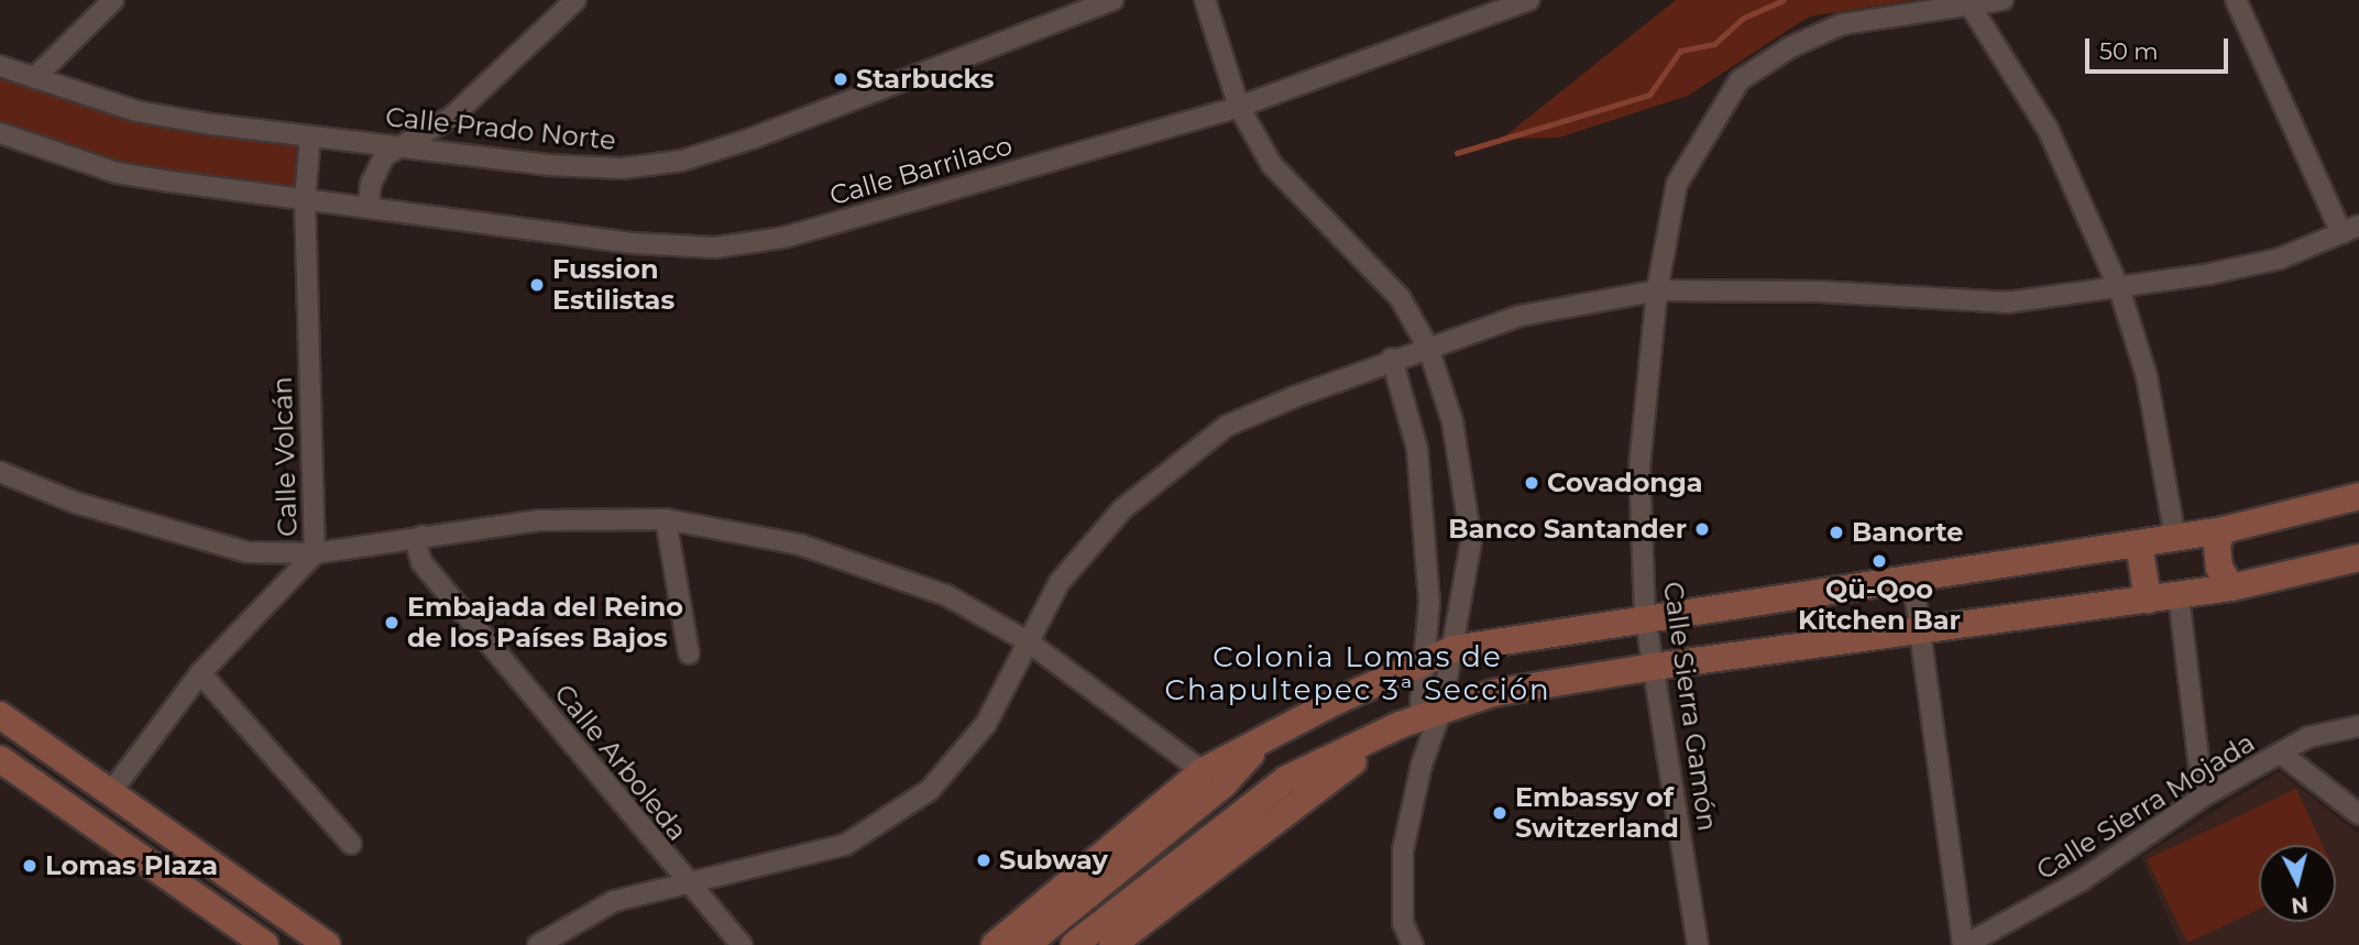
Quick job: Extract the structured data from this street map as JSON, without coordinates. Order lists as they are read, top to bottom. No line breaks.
{"streets":{"street":["Calle Prado Norte","Calle Barrilaco","Calle Volcán","Calle Sierra Gamón","Calle Arboleda","Calle Sierra Mojada"]},"crossings":[["Calle Prado Norte","Calle Volcán"],["Calle Barrilaco","Calle Volcán"]],"districts":["Colonia Lomas de Chapultepec 3ª Sección"],"places":["Starbucks","Fussion Estilistas","Covadonga","Banco Santander","Banorte","Qü-Qoo Kitchen Bar","Embajada del Reino de los Países Bajos","Embassy of Switzerland","Subway","Lomas Plaza"],"scale_bar":"50 m","north":"bottom"}
